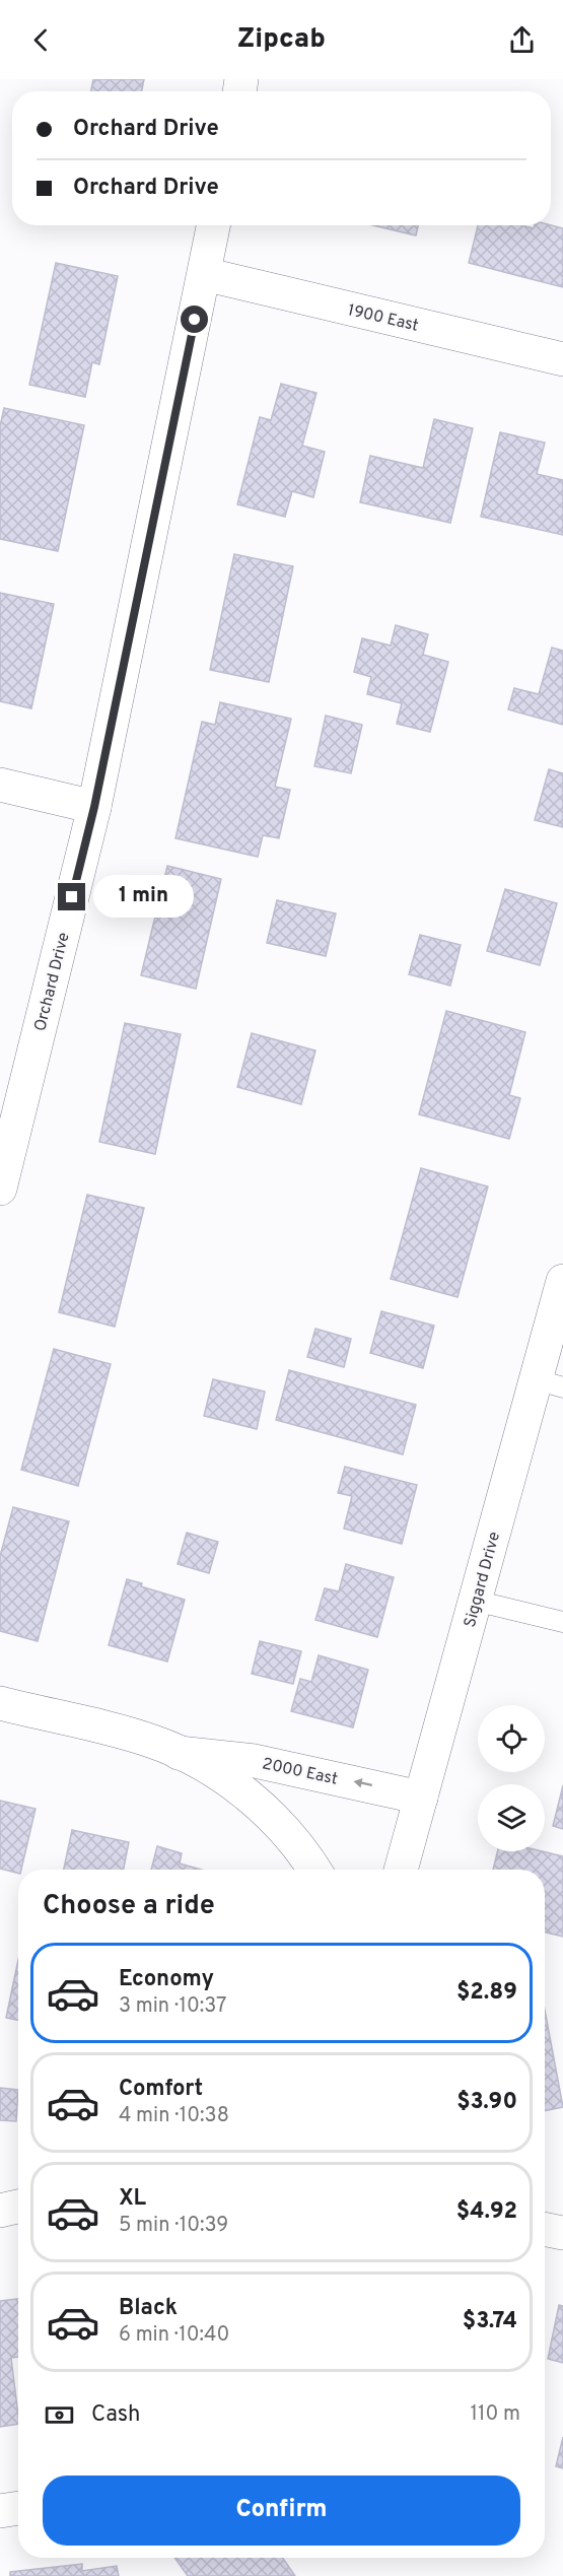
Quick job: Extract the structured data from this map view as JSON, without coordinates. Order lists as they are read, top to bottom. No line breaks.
{"streets":{"street":["1900 East","Orchard Drive","Siggard Drive","2000 East"]},"crossings":[["1900 East","Orchard Drive"],["Siggard Drive","2000 East"]],"one_way":["2000 East"],"page":{"header":"Zipcab","banner":["Orchard Drive","Orchard Drive"],"bubble":"1 min","heading":"Choose a ride","list":[{"name":"Economy","note":"3 min · 10:37","value":"$2.89"},{"name":"Comfort","note":"4 min · 10:38","value":"$3.90"},{"name":"XL","note":"5 min · 10:39","value":"$4.92"},{"name":"Black","note":"6 min · 10:40","value":"$3.74"}],"pay":["Cash","110 m"],"buttons":"Confirm"}}
